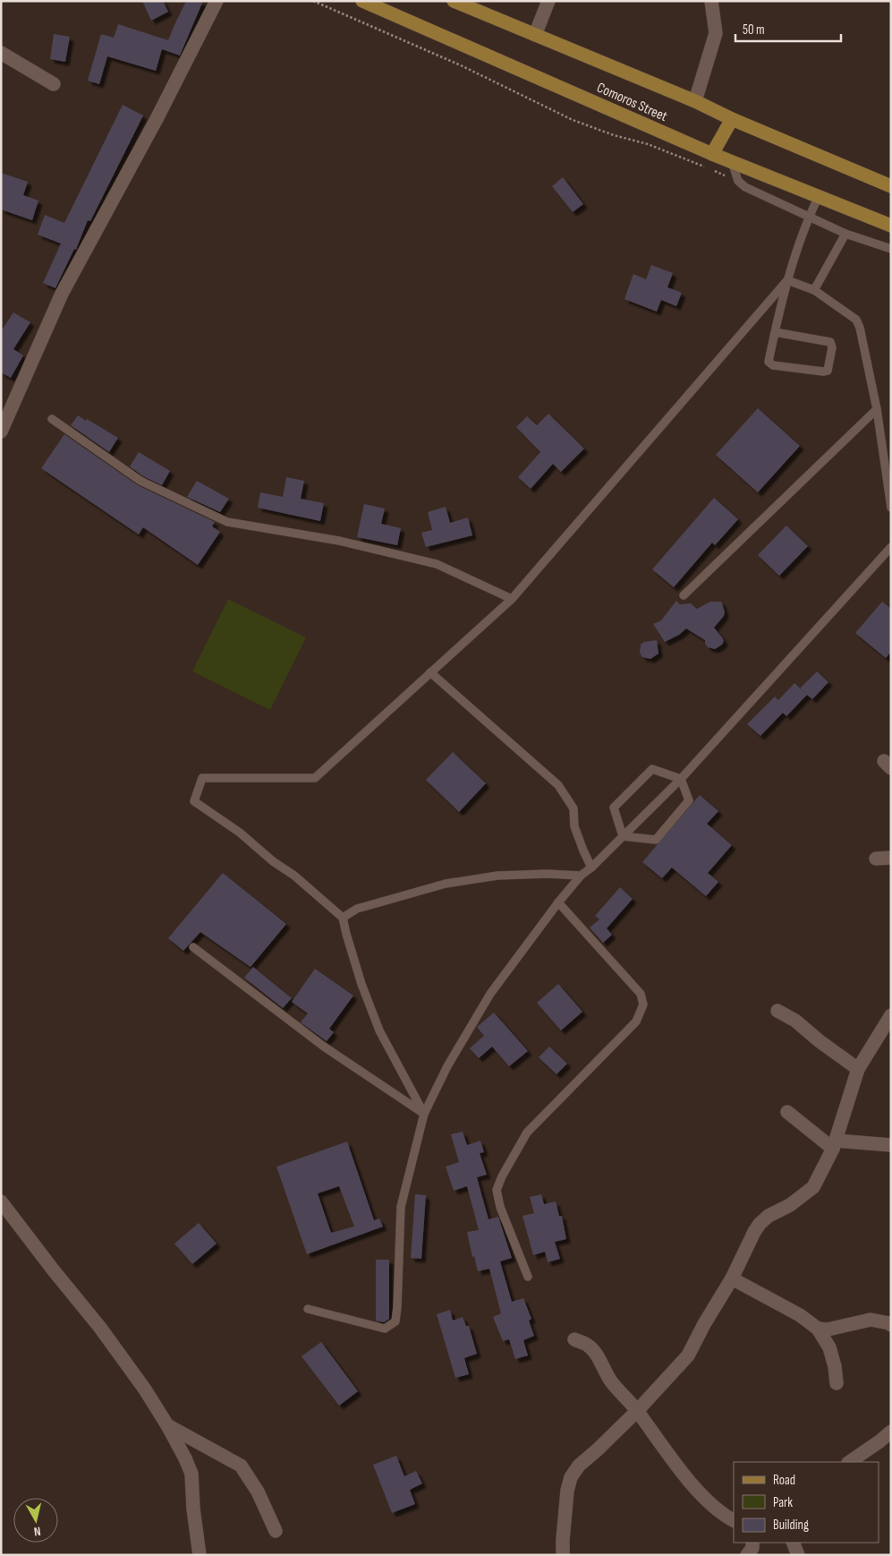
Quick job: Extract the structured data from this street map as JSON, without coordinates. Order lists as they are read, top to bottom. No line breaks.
{"streets":{"main road":["Comoros Street"]},"legend":["Road","Park","Building"],"scale_bar":"50 m","north":"bottom"}
